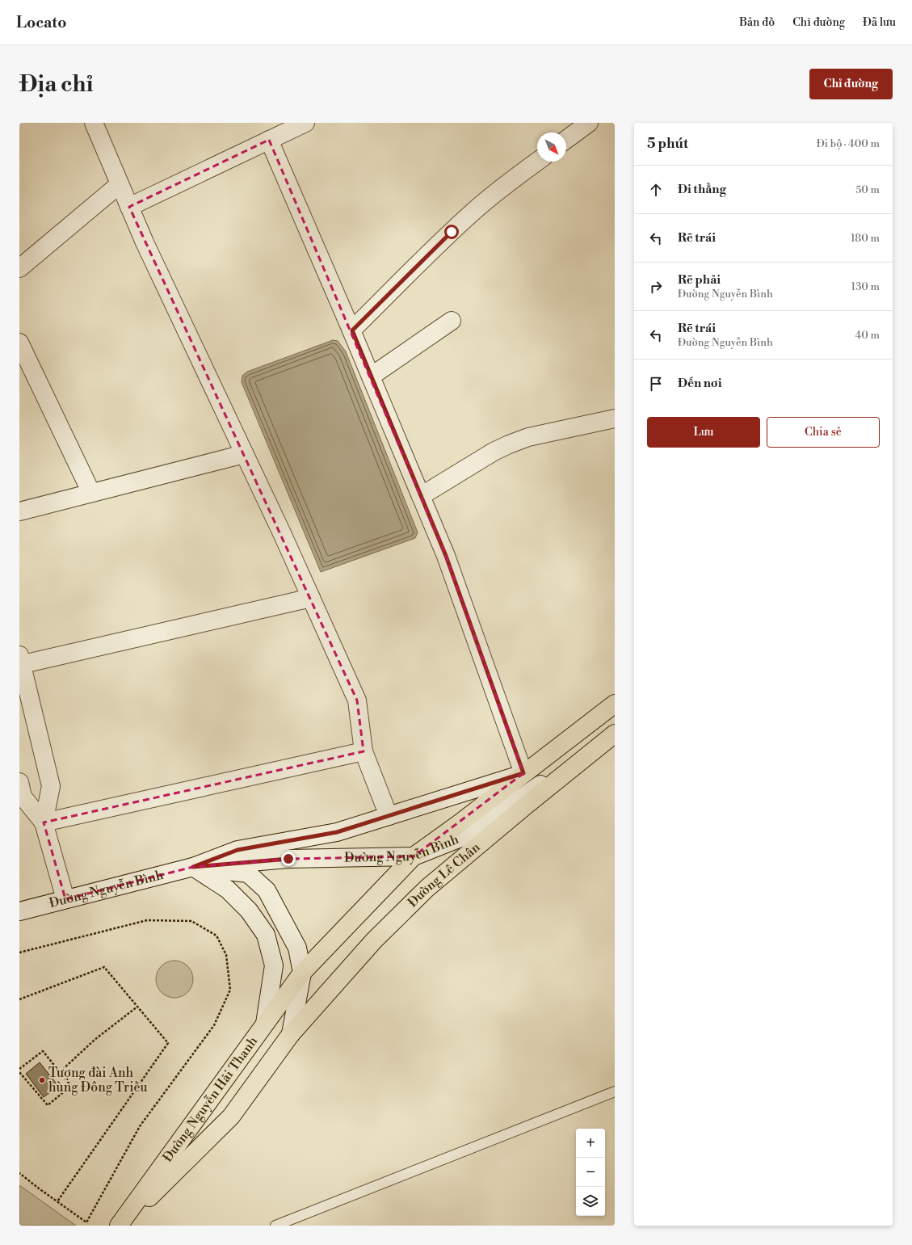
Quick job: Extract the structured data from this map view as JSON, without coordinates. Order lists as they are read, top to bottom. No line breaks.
{"streets":{"highway":["Đường Lê Chân","Đường Nguyễn Hải Thanh"],"street":["Đường Nguyễn Bình"]},"crossings":[["Đường Lê Chân","Đường Nguyễn Hải Thanh"]],"places":["Tượng đài Anh hùng Đông Triều"],"north":"bottom right","page":{"header":"Locato","nav":["Bản đồ","Chỉ đường","Đã lưu"],"buttons":["Chỉ đường",["Lưu","Chia sẻ"]],"title":"Địa chỉ","heading":["5 phút","Đi bộ · 400 m"],"list":[["Đi thẳng","50 m"],["Rẽ trái","180 m"],["Rẽ phải","Đường Nguyễn Bình","130 m"],["Rẽ trái","Đường Nguyễn Bình","40 m"],"Đến nơi"],"map_buttons":["+","−"]}}
